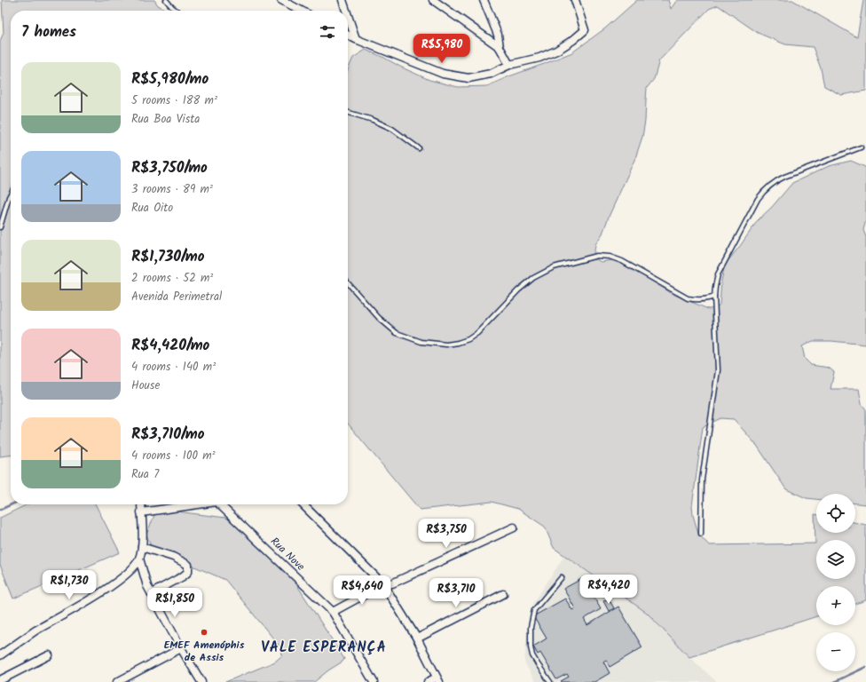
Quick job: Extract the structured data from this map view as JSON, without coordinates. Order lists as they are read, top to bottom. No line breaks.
{"streets":{"street":["Rua Nove"]},"districts":["VALE ESPERANÇA"],"places":["EMEF Amenóphis de Assis"],"page":{"heading":"7 homes","price":["R$5,980","R$3,750","R$1,730","R$4,420","R$4,640","R$3,710","R$1,850"],"list":[{"name":"R$5,980/mo","note":"5 rooms · 188 m² · Rua Boa Vista"},{"name":"R$3,750/mo","note":"3 rooms · 89 m² · Rua Oito"},{"name":"R$1,730/mo","note":"2 rooms · 52 m² · Avenida Perimetral"},{"name":"R$4,420/mo","note":"4 rooms · 140 m² · House"},{"name":"R$3,710/mo","note":"4 rooms · 100 m² · Rua 7"}],"map_buttons":["+","−"]}}
